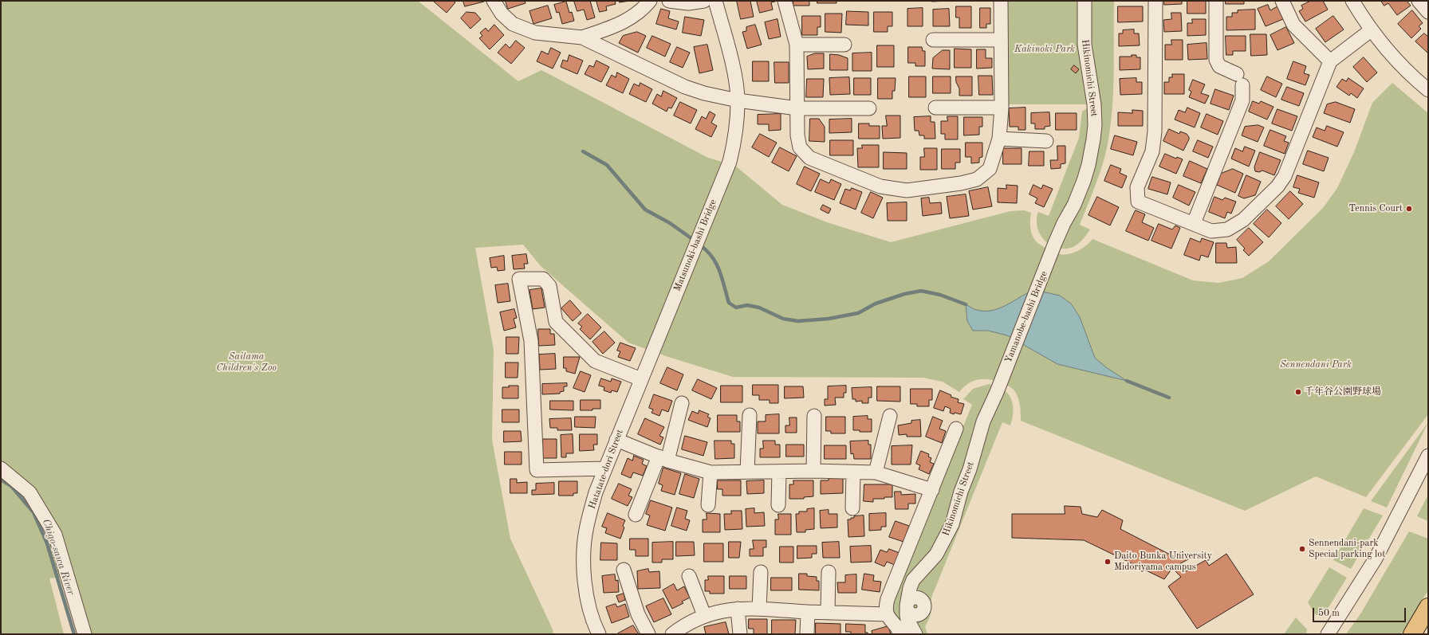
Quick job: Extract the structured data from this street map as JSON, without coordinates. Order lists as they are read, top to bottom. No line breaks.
{"streets":{"street":["Hikinomichi Street","Matsunoki-bashi Bridge","Yamanobe-bashi Bridge","Hatatate-dori Street"]},"crossings":[["Hikinomichi Street","Yamanobe-bashi Bridge"],["Matsunoki-bashi Bridge","Hatatate-dori Street"]],"water":["Chigo-sawa River"],"parks":["Kakinoki Park","Saitama Children's Zoo","Sennendani Park"],"places":["Tennis Court","千年谷公園野球場","Sennendani-park Special parking lot","Daito Bunka University Midoriyama campus"],"scale_bar":"50 m"}
